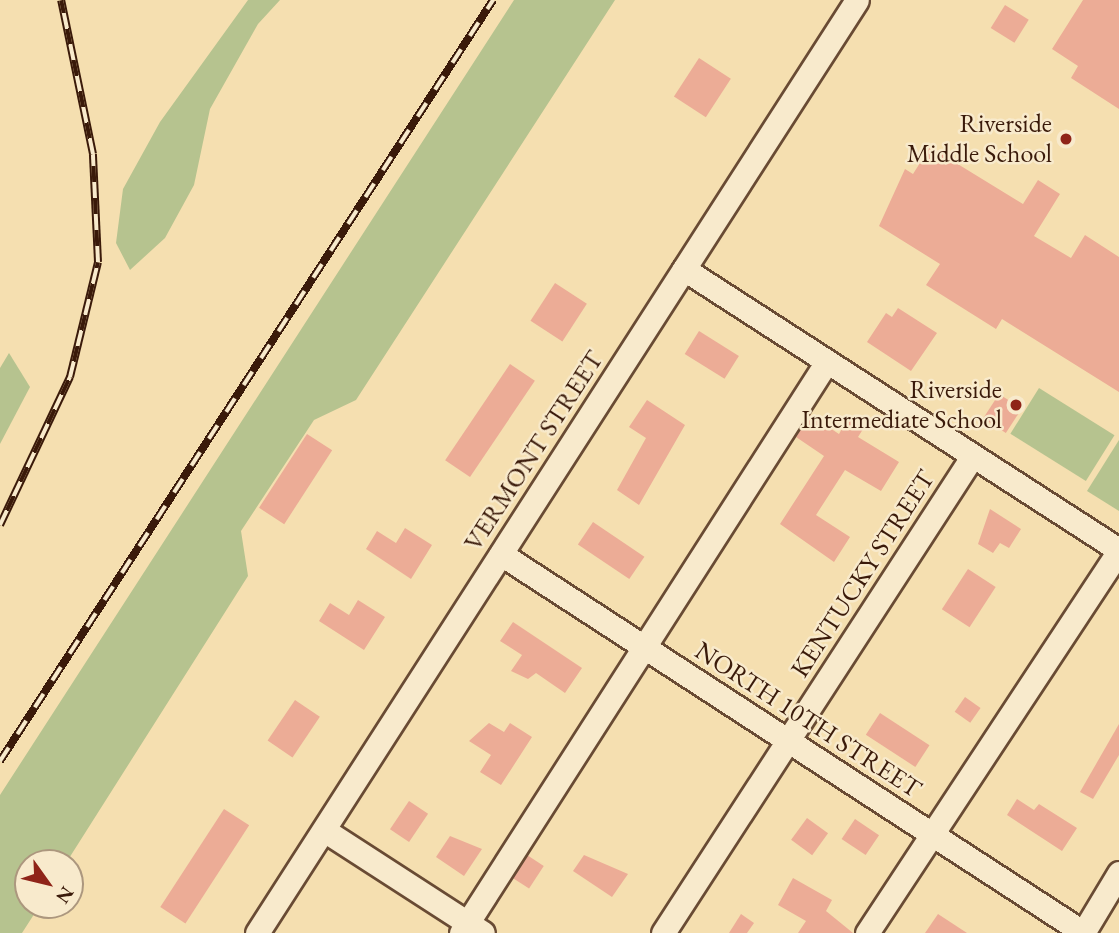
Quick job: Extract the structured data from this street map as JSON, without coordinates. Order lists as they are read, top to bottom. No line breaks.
{"streets":{"street":["VERMONT STREET","KENTUCKY STREET","NORTH 10TH STREET"]},"crossings":[["VERMONT STREET","NORTH 10TH STREET"],["KENTUCKY STREET","NORTH 10TH STREET"]],"places":["Riverside Middle School","Riverside Intermediate School"],"north":"bottom right"}
